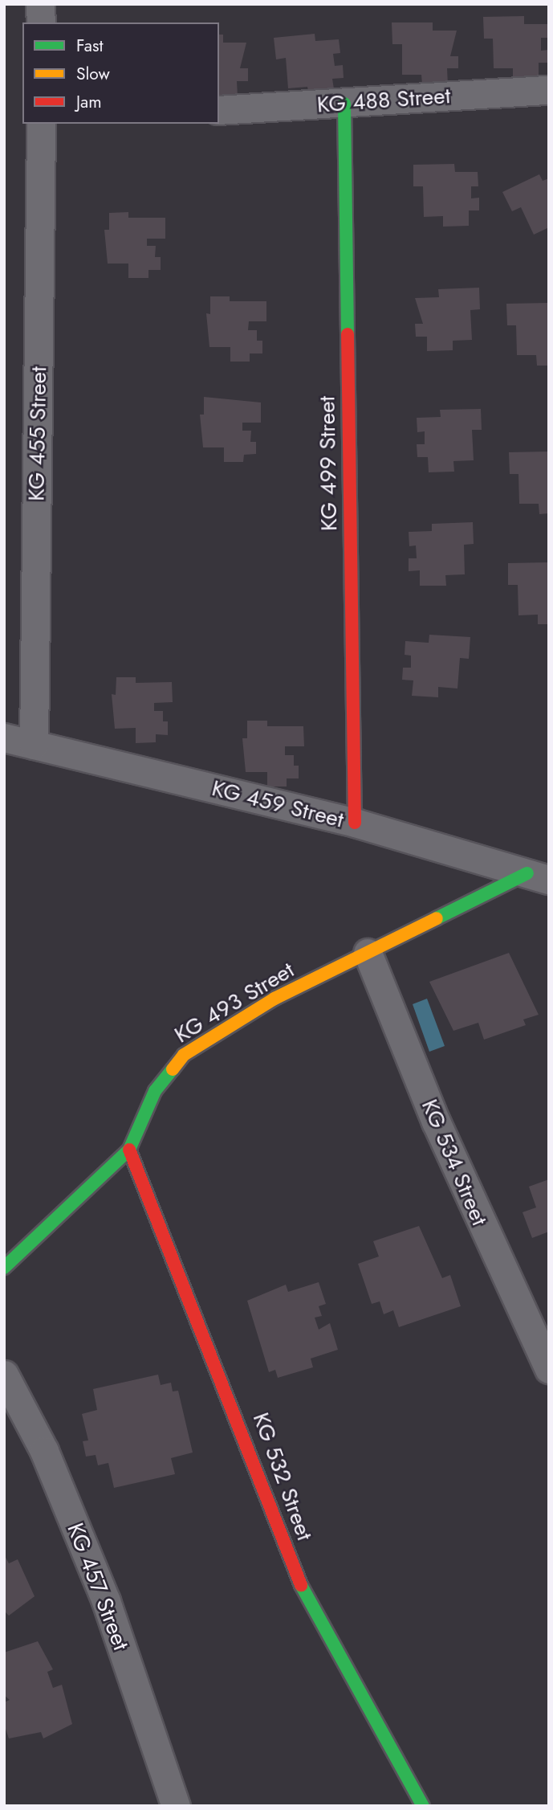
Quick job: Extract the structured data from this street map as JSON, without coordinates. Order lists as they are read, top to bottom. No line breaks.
{"streets":{"street":["KG 488 Street","KG 455 Street","KG 499 Street","KG 459 Street","KG 493 Street","KG 534 Street","KG 532 Street","KG 457 Street"]},"crossings":[["KG 488 Street","KG 499 Street"],["KG 455 Street","KG 459 Street"],["KG 499 Street","KG 459 Street"],["KG 459 Street","KG 493 Street"],["KG 493 Street","KG 534 Street"],["KG 493 Street","KG 532 Street"]],"legend":["Fast","Slow","Jam"]}
